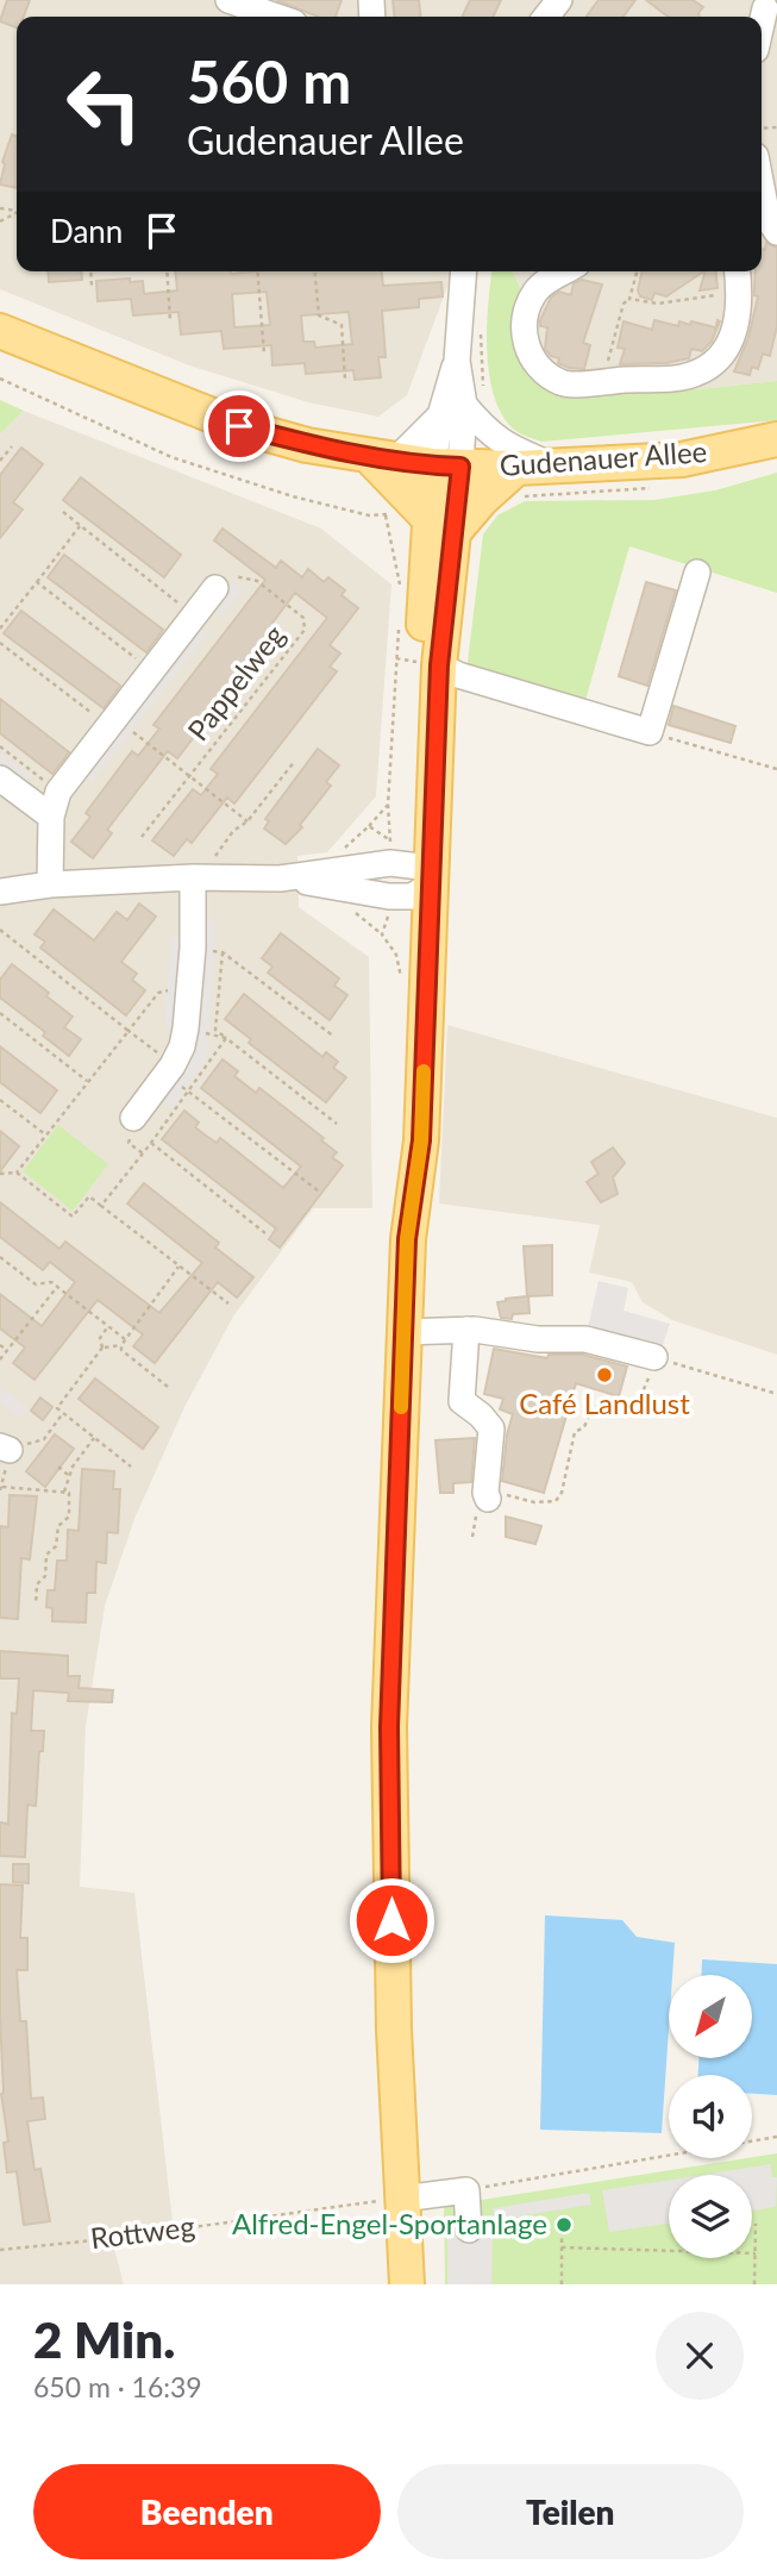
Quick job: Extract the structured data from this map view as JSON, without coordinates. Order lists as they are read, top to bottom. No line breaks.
{"streets":{"main road":["Gudenauer Allee"],"path":["Pappelweg","Rottweg"]},"places":["Café Landlust","Alfred-Engel-Sportanlage"],"north":"bottom left","page":{"turn":["560 m","Gudenauer Allee"],"then":"Dann","heading":["2 Min.","650 m · 16:39"],"buttons":["Beenden","Teilen"]}}
